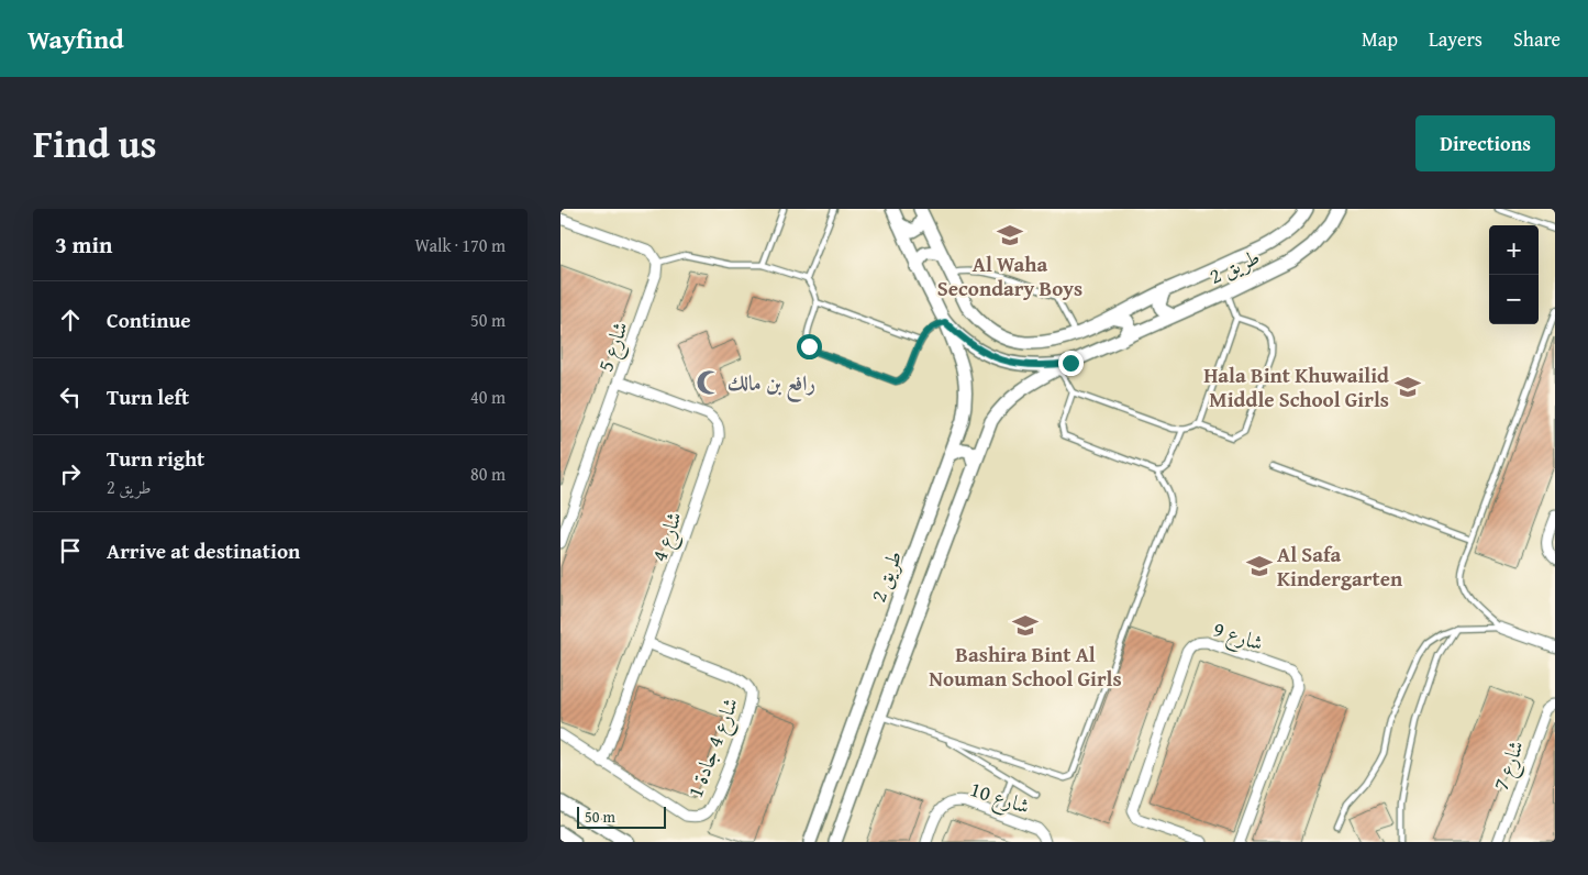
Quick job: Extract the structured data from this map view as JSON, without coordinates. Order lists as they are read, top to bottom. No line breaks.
{"streets":{"street":["طريق 2","شارع 5","شارع 4","شارع 9","شارع 4 جادة 1","شارع 7","شارع 10"]},"crossings":[["شارع 5","شارع 4"],["شارع 4","شارع 4 جادة 1"]],"places":{"school or university":["Al Waha Secondary Boys","Hala Bint Khuwailid Middle School Girls","Al Safa Kindergarten","Bashira Bint Al Nouman School Girls"],"mosque":["رافع بن مالك"]},"scale_bar":"50 m","page":{"header":"Wayfind","nav":["Map","Layers","Share"],"title":"Find us","buttons":"Directions","heading":["3 min","Walk · 170 m"],"map_buttons":["+","−"],"list":[["Continue","50 m"],["Turn left","40 m"],["Turn right","طريق 2","80 m"],"Arrive at destination"],"scale":"50 m"}}
